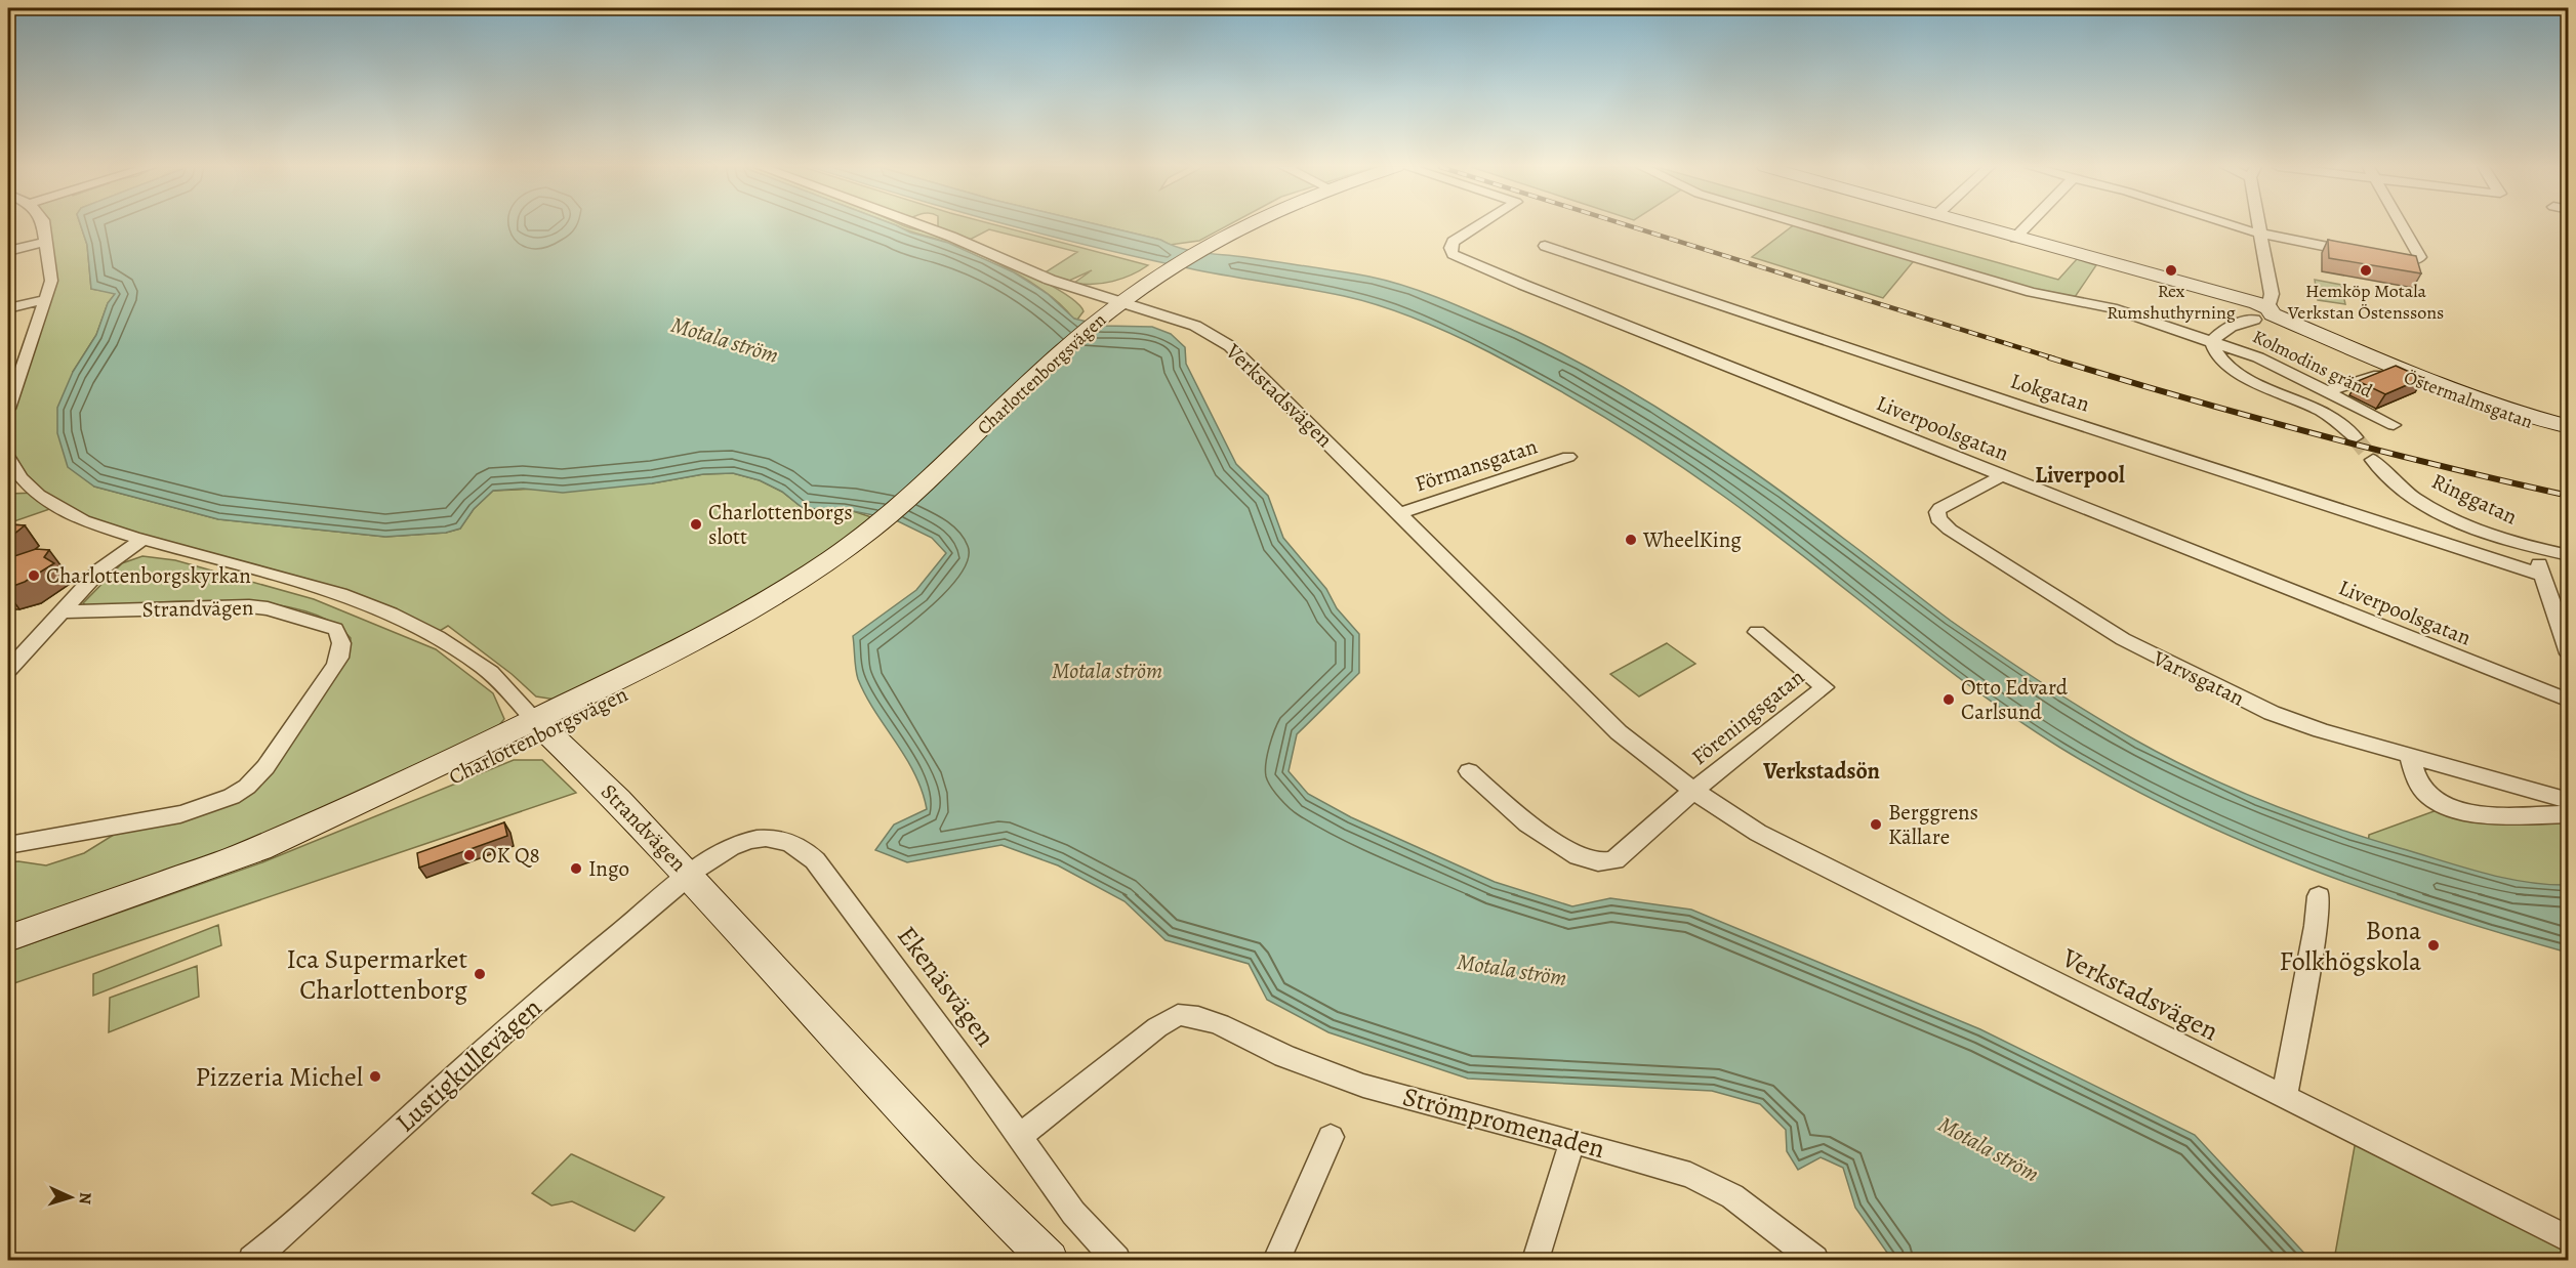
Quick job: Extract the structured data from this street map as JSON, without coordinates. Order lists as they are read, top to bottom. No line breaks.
{"streets":{"main road":["Charlottenborgsvägen","Östermalmsgatan","Strandvägen"],"street":["Kolmodins gränd","Lokgatan","Verkstadsvägen","Liverpoolsgatan","Förmansgatan","Ringgatan","Varvsgatan","Föreningsgatan","Ekenäsvägen","Lustigkullevägen","Strömpromenaden"]},"crossings":[["Charlottenborgsvägen","Verkstadsvägen"],["Charlottenborgsvägen","Strandvägen"],["Verkstadsvägen","Förmansgatan"],["Verkstadsvägen","Föreningsgatan"],["Liverpoolsgatan","Varvsgatan"],["Strandvägen","Ekenäsvägen"],["Strandvägen","Lustigkullevägen"],["Ekenäsvägen","Lustigkullevägen"],["Ekenäsvägen","Strömpromenaden"]],"districts":["Liverpool","Verkstadsön"],"water":["Motala ström"],"places":["Rex Rumshuthyrning","Hemköp Motala Verkstan Östenssons","Charlottenborgs slott","WheelKing","Charlottenborgskyrkan","Otto Edvard Carlsund","Berggrens Källare","OK Q8","Ingo","Bona Folkhögskola","Ica Supermarket Charlottenborg","Pizzeria Michel"],"north":"right"}
